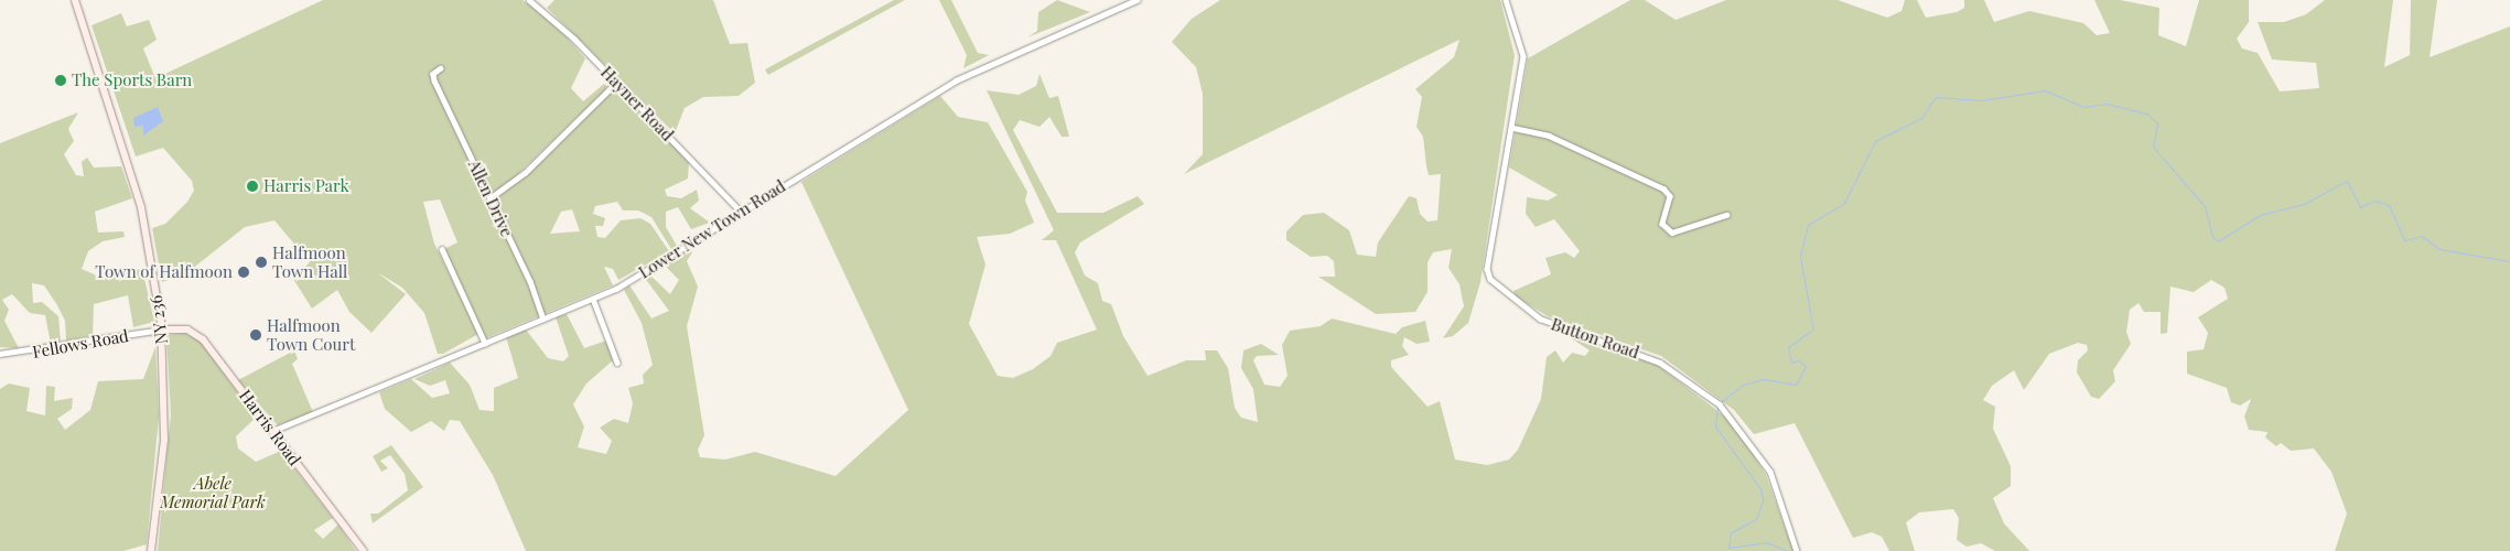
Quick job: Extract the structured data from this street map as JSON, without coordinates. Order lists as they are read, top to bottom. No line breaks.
{"streets":{"main road":["NY 236","Harris Road"],"street":["Hayner Road","Allen Drive","Lower New Town Road","Button Road","Fellows Road"]},"crossings":[["Hayner Road","Lower New Town Road"],["Allen Drive","Lower New Town Road"],["Lower New Town Road","Harris Road"],["NY 236","Fellows Road"],["NY 236","Harris Road"],["Fellows Road","Harris Road"]],"parks":["Abele Memorial Park"],"places":["The Sports Barn","Harris Park","Halfmoon Town Hall","Town of Halfmoon","Halfmoon Town Court"]}
